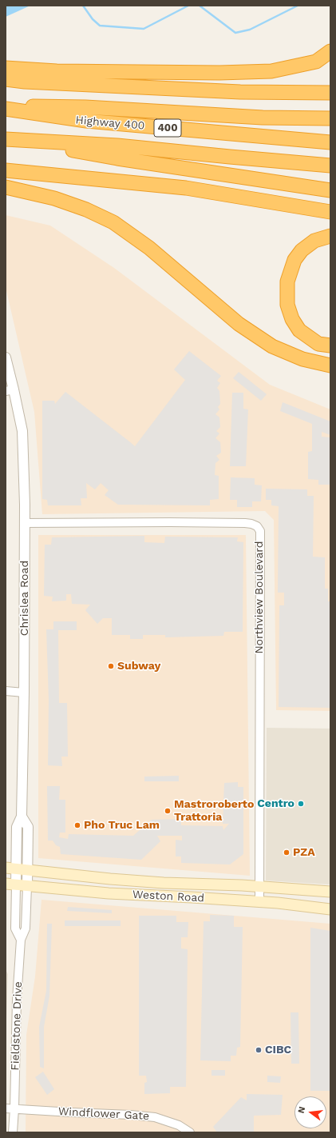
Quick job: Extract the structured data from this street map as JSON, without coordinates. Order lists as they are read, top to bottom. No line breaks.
{"streets":{"highway":["Highway 400","400"],"main road":["Weston Road"],"street":["Northview Boulevard","Chrislea Road","Fieldstone Drive","Windflower Gate"]},"crossings":[["Northview Boulevard","Chrislea Road"],["Northview Boulevard","Weston Road"],["Chrislea Road","Weston Road"],["Chrislea Road","Fieldstone Drive"],["Weston Road","Fieldstone Drive"],["Fieldstone Drive","Windflower Gate"]],"places":["Subway","Centro","Mastroroberto Trattoria","Pho Truc Lam","PZA","CIBC"],"north":"left"}
